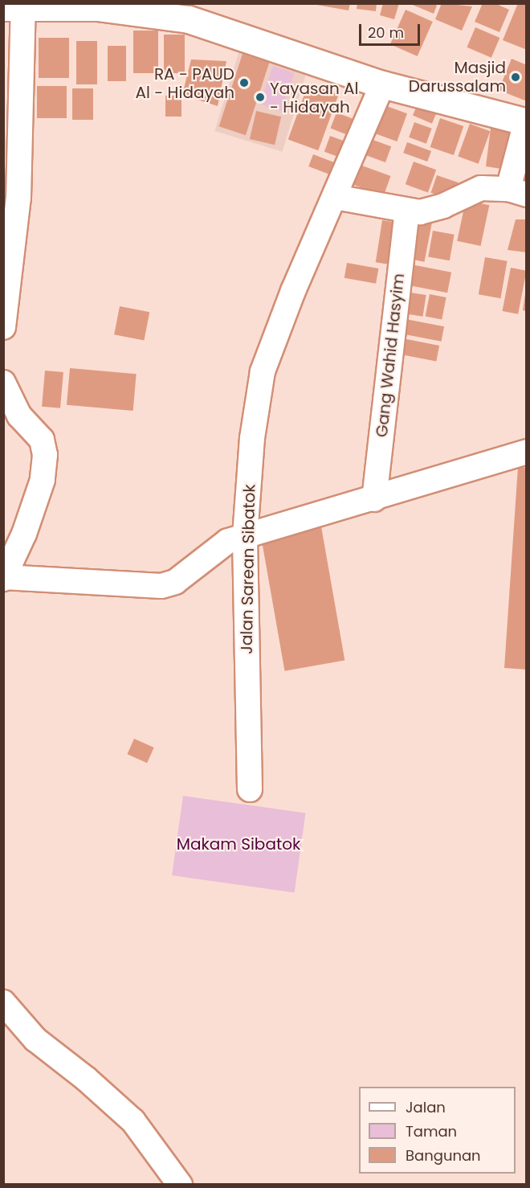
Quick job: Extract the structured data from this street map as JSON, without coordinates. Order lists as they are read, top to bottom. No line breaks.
{"streets":{"street":["Gang Wahid Hasyim","Jalan Sarean Sibatok"]},"parks":["Makam Sibatok"],"places":["Masjid Darussalam","RA - PAUD Al - Hidayah","Yayasan Al - Hidayah"],"legend":["Jalan","Taman","Bangunan"],"scale_bar":"20 m"}
